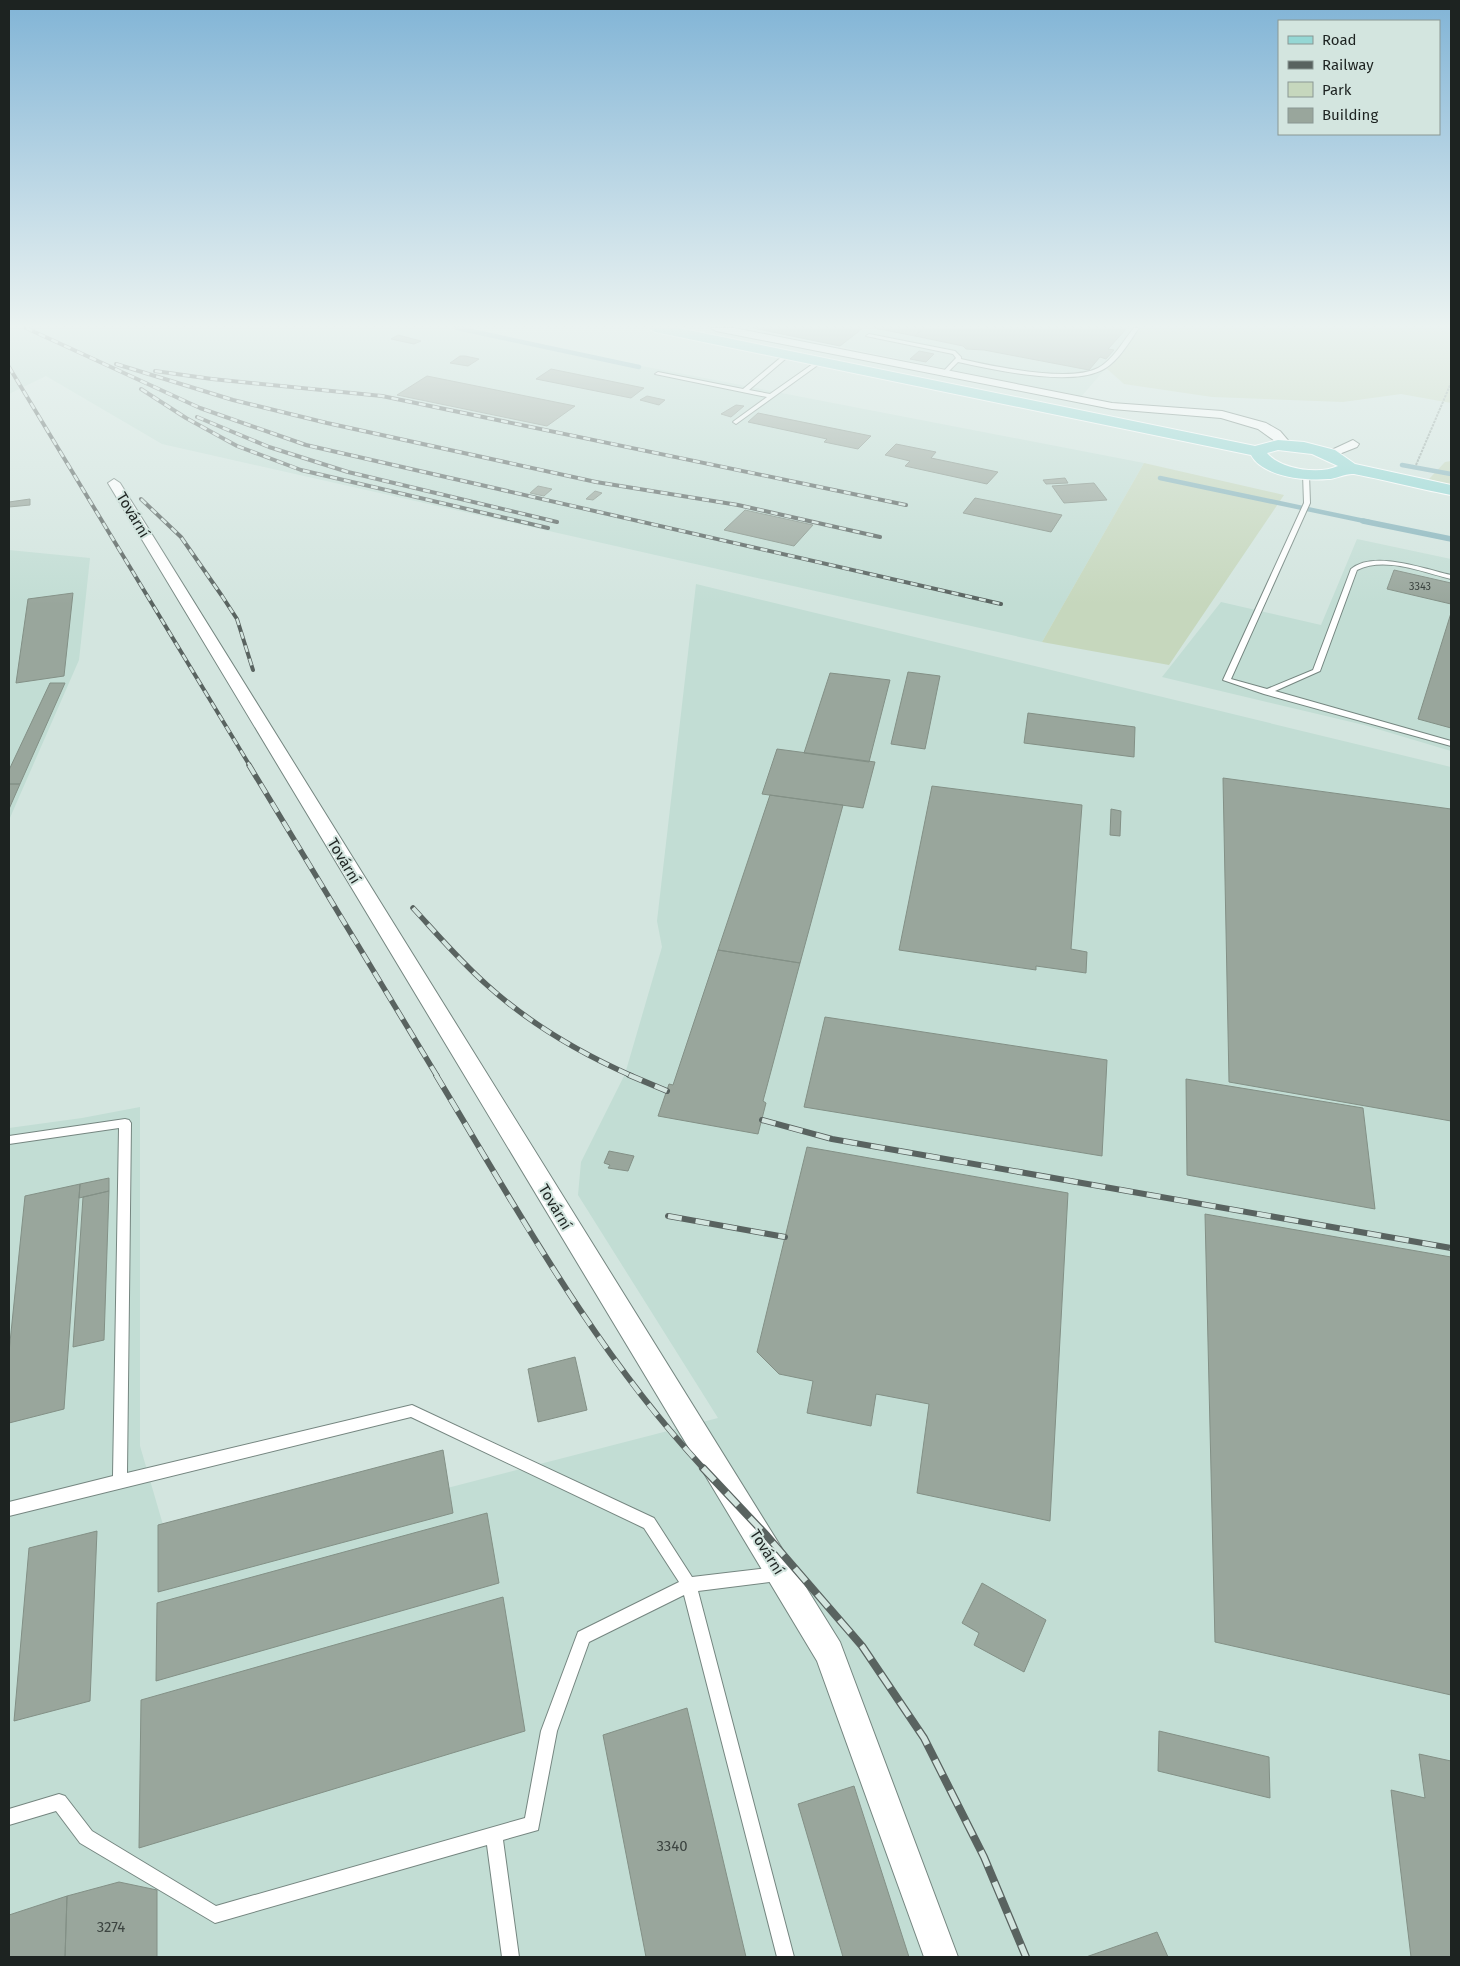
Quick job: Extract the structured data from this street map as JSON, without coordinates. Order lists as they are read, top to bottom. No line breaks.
{"streets":{"street":["Tovární"]},"house_numbers":["3343","3340","3274"],"legend":["Road","Railway","Park","Building"]}
